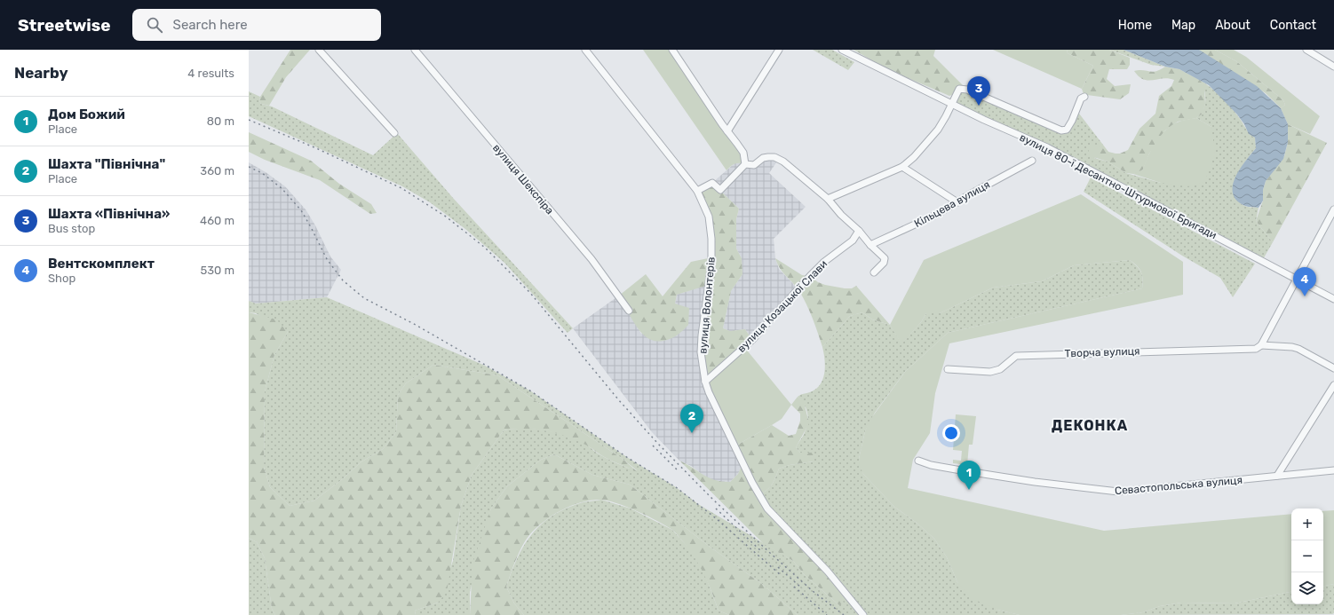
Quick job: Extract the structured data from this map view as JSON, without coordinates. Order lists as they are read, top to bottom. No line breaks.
{"streets":{"street":["вулиця Шекспіра","вулиця 80-ї Десантно-Штурмової Бригади","Кільцева вулиця","вулиця Волонтерів","вулиця Козацької Слави","Творча вулиця","Севастопольська вулиця"]},"crossings":[["вулиця Волонтерів","вулиця Козацької Слави"]],"districts":["ДЕКОНКА"],"page":{"header":"Streetwise","search":"Search here","nav":["Home","Map","About","Contact"],"heading":["Nearby","4 results"],"pins":["3","4","2","1"],"list":[{"mark":"1","name":"Дом Божий","note":"Place","value":"80 m"},{"mark":"2","name":"Шахта \"Північна\"","note":"Place","value":"360 m"},{"mark":"3","name":"Шахта «Північна»","note":"Bus stop","value":"460 m"},{"mark":"4","name":"Вентскомплект","note":"Shop","value":"530 m"}],"map_buttons":["+","−"]}}
